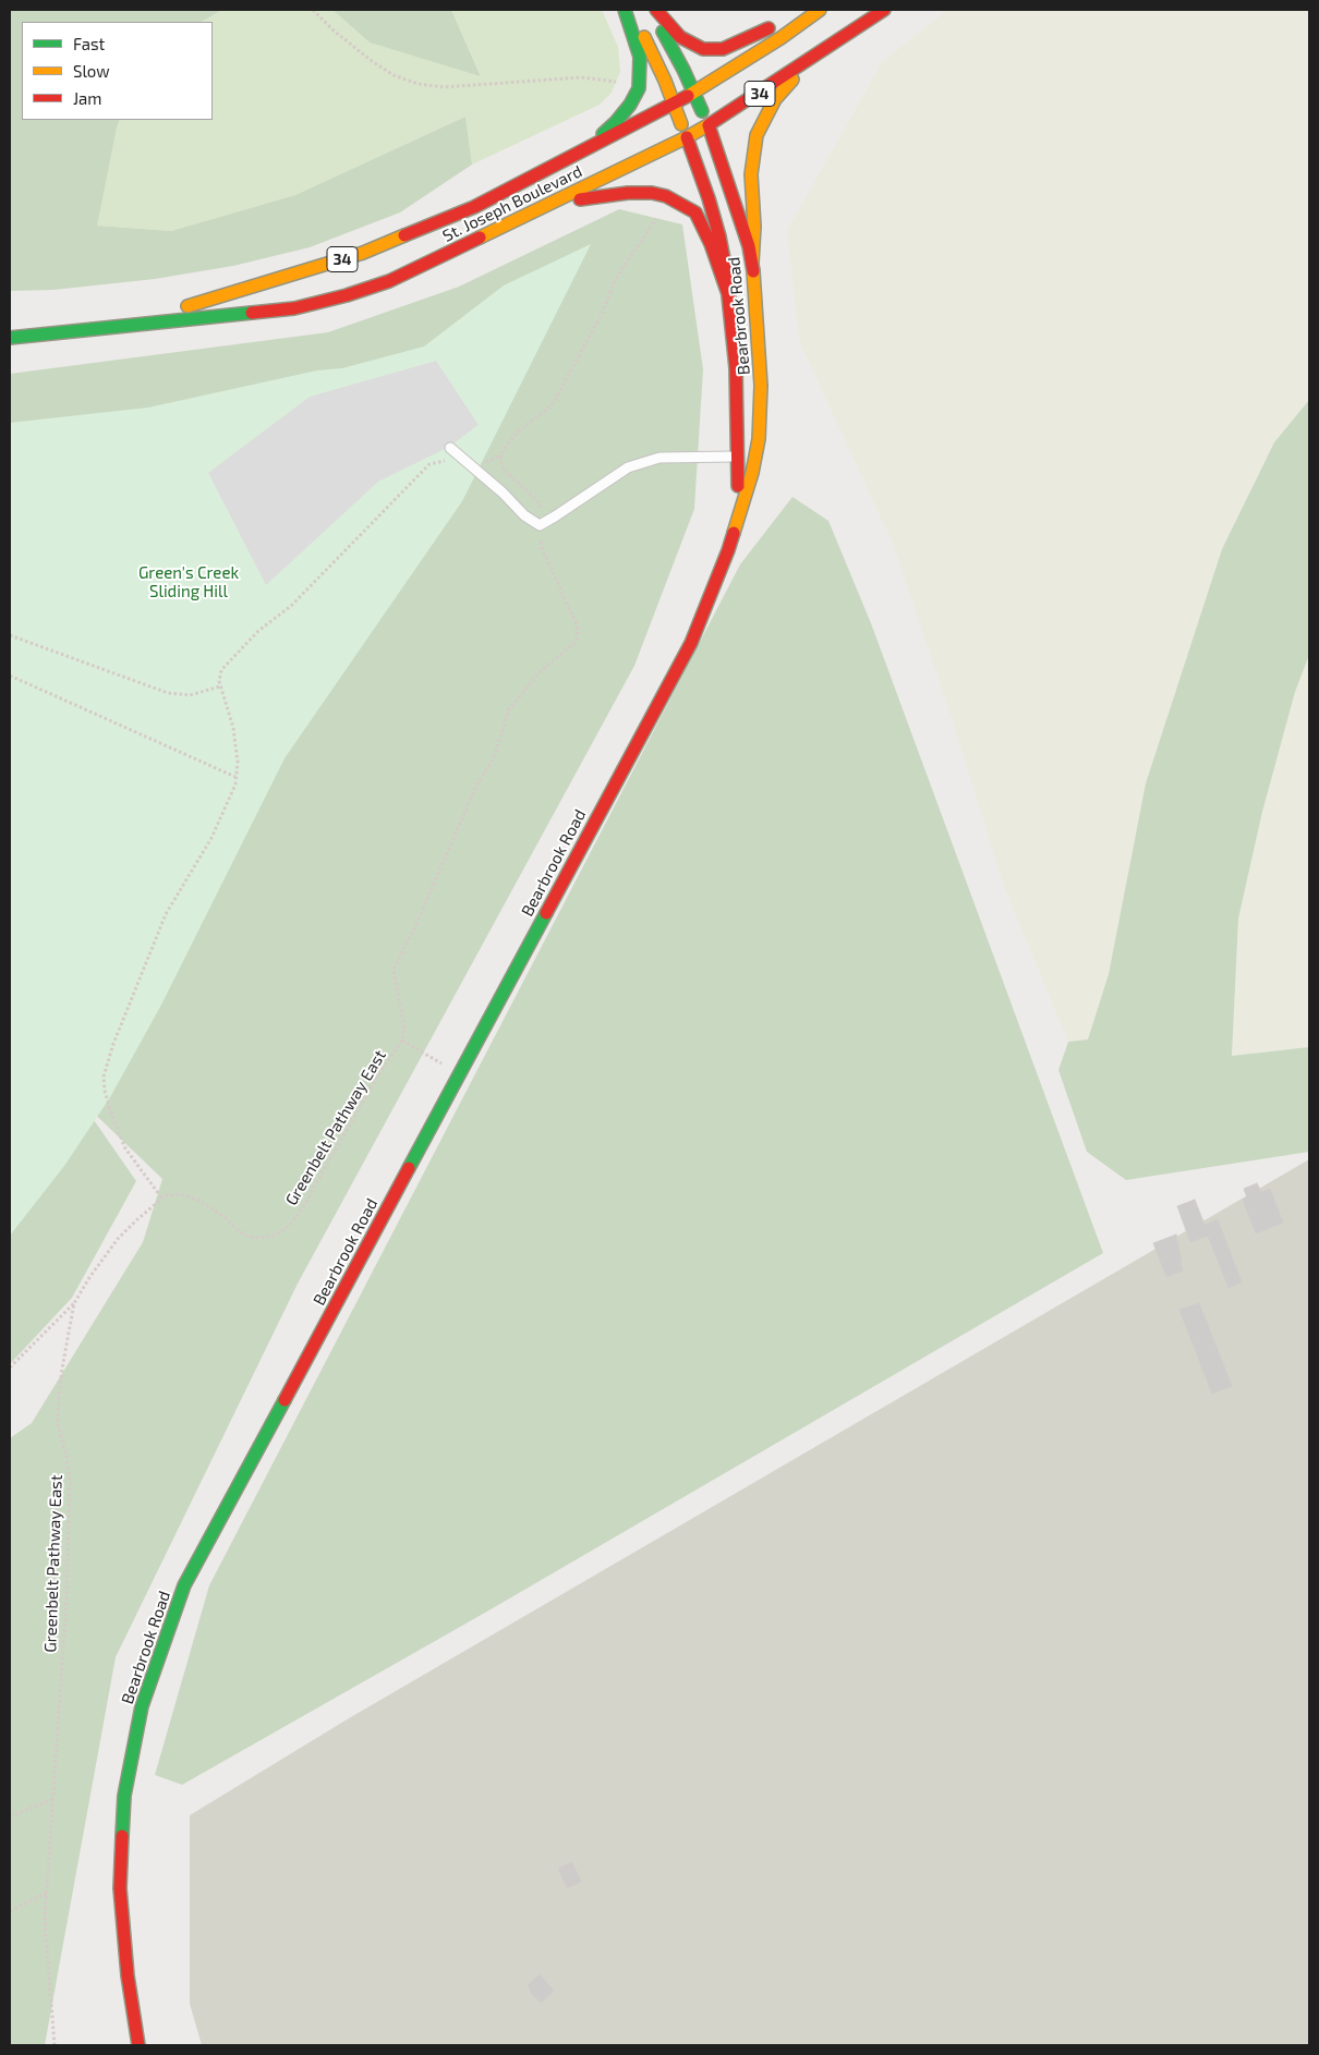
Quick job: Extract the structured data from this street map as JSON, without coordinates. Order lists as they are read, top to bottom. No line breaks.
{"streets":{"main road":["34","St. Joseph Boulevard","Bearbrook Road"],"path":["Greenbelt Pathway East"]},"crossings":[["St. Joseph Boulevard","Bearbrook Road"]],"parks":["Green's Creek Sliding Hill"],"legend":["Fast","Slow","Jam"]}
